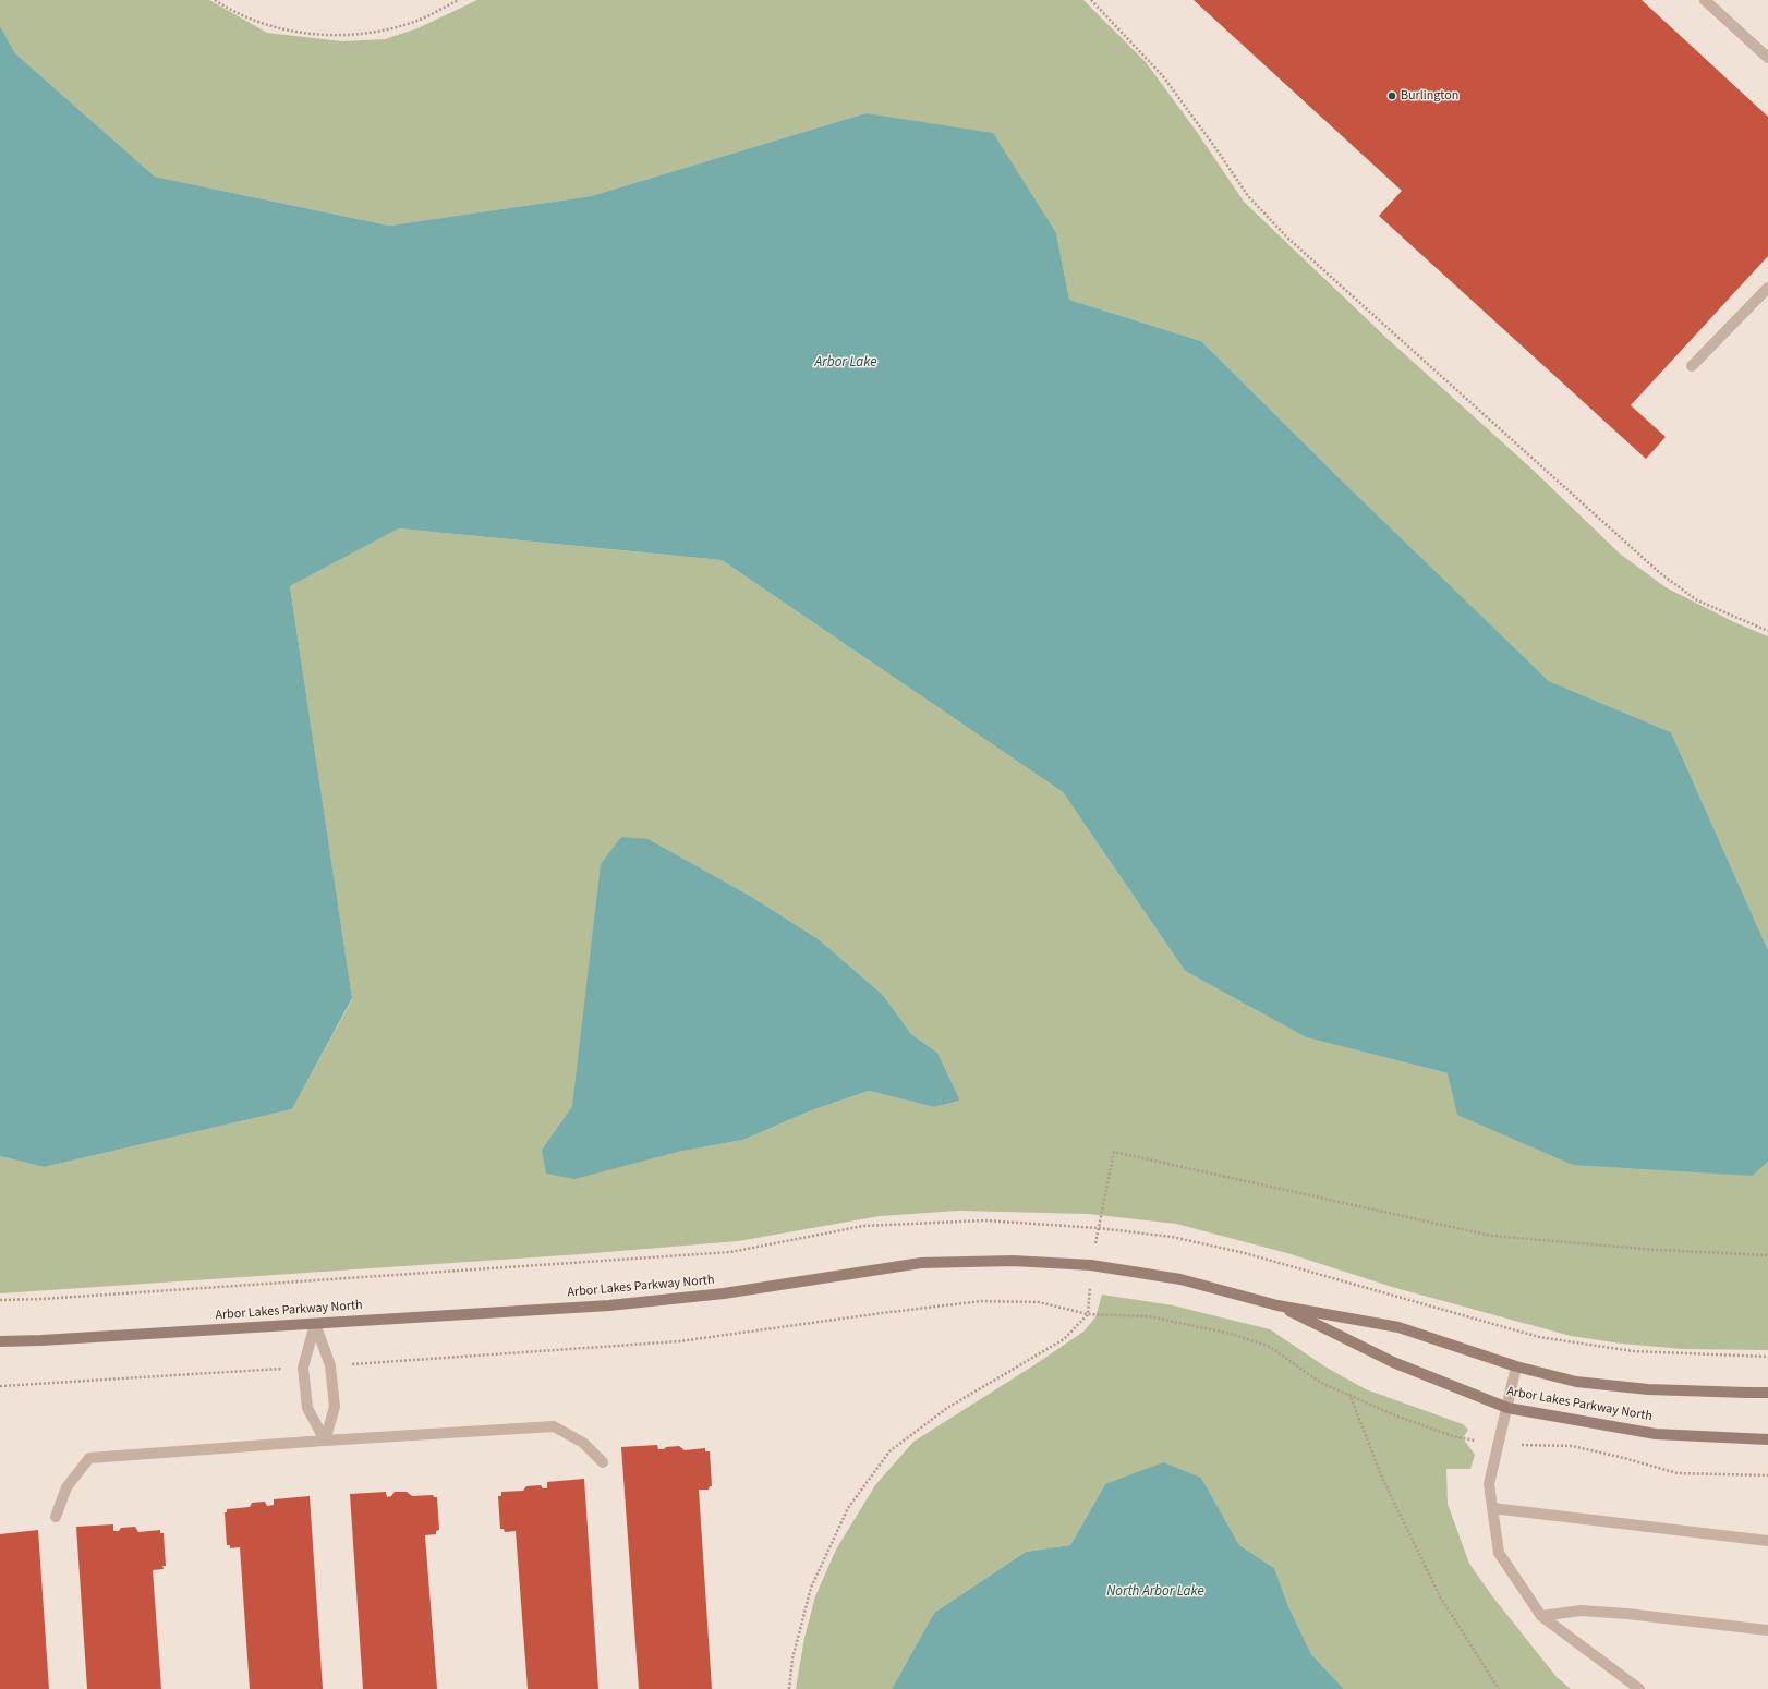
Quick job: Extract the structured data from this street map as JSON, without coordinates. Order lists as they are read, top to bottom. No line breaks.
{"streets":{"street":["Arbor Lakes Parkway North"]},"water":["Arbor Lake","North Arbor Lake"],"places":["Burlington"]}
